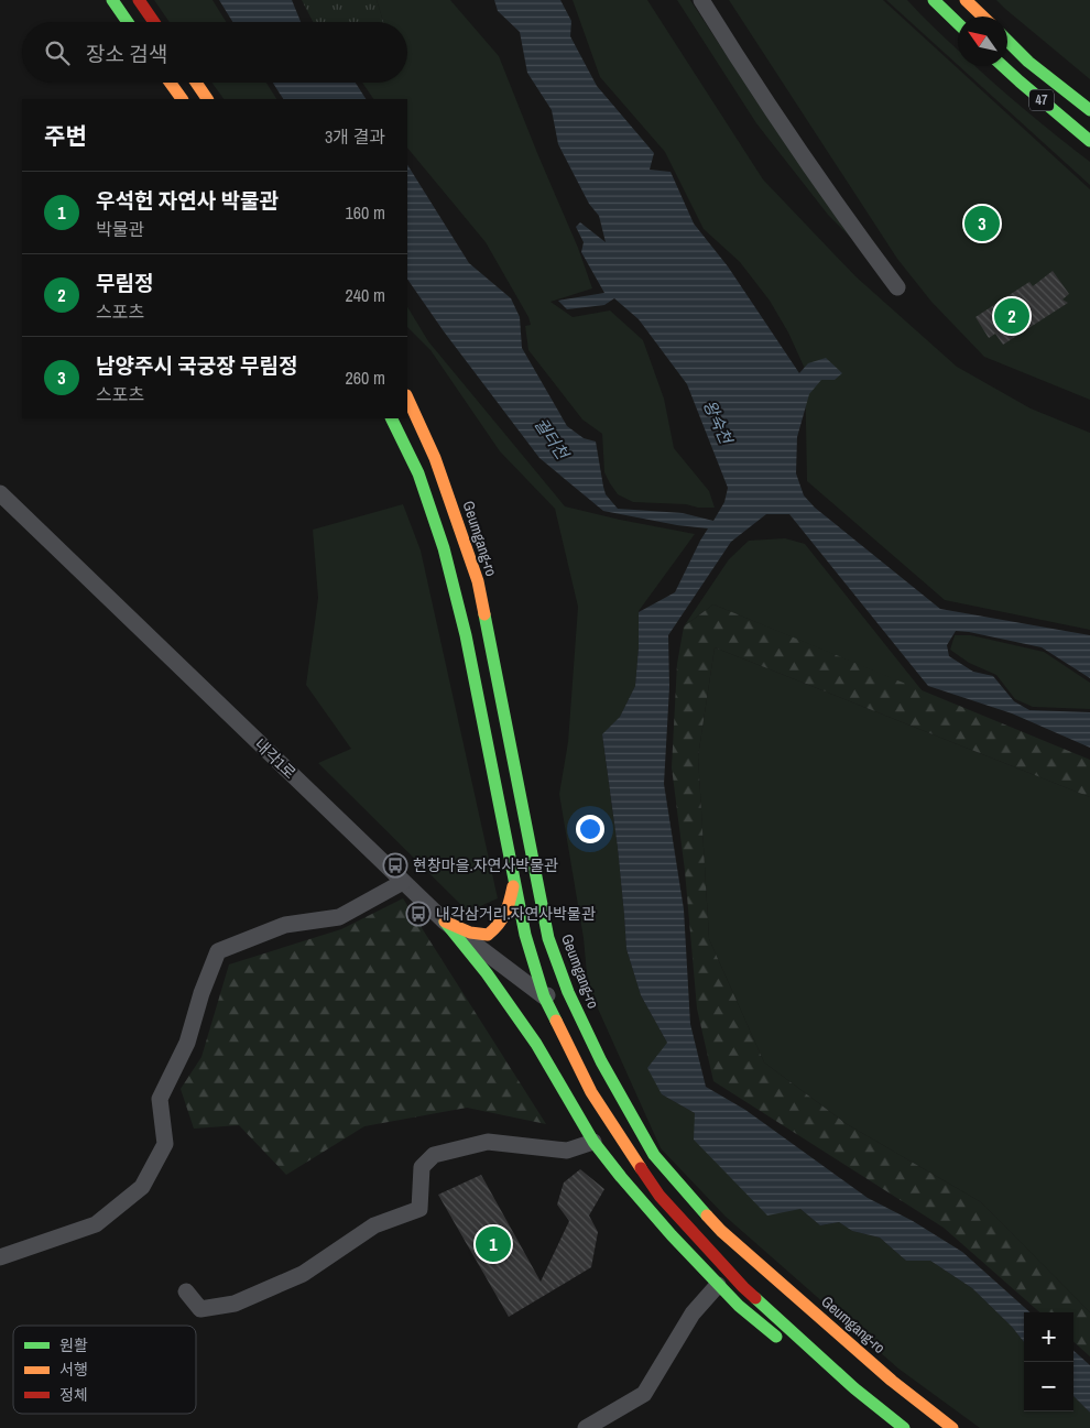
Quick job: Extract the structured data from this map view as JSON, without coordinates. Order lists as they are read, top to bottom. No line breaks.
{"streets":{"main road":["47","Geumgang-ro"],"street":["내각1로"]},"water":["왕숙천","궐터천"],"places":{"bus stop":["현창마을.자연사박물관","내각삼거리.자연사박물관"]},"legend":["원활","서행","정체"],"north":"top left","page":{"search":"장소 검색","heading":["주변","3개 결과"],"list":[{"mark":"1","name":"우석헌 자연사 박물관","note":"박물관","value":"160 m"},{"mark":"2","name":"무림정","note":"스포츠","value":"240 m"},{"mark":"3","name":"남양주시 국궁장 무림정","note":"스포츠","value":"260 m"}],"pins":["3","2","1"],"map_buttons":["+","−"]}}
